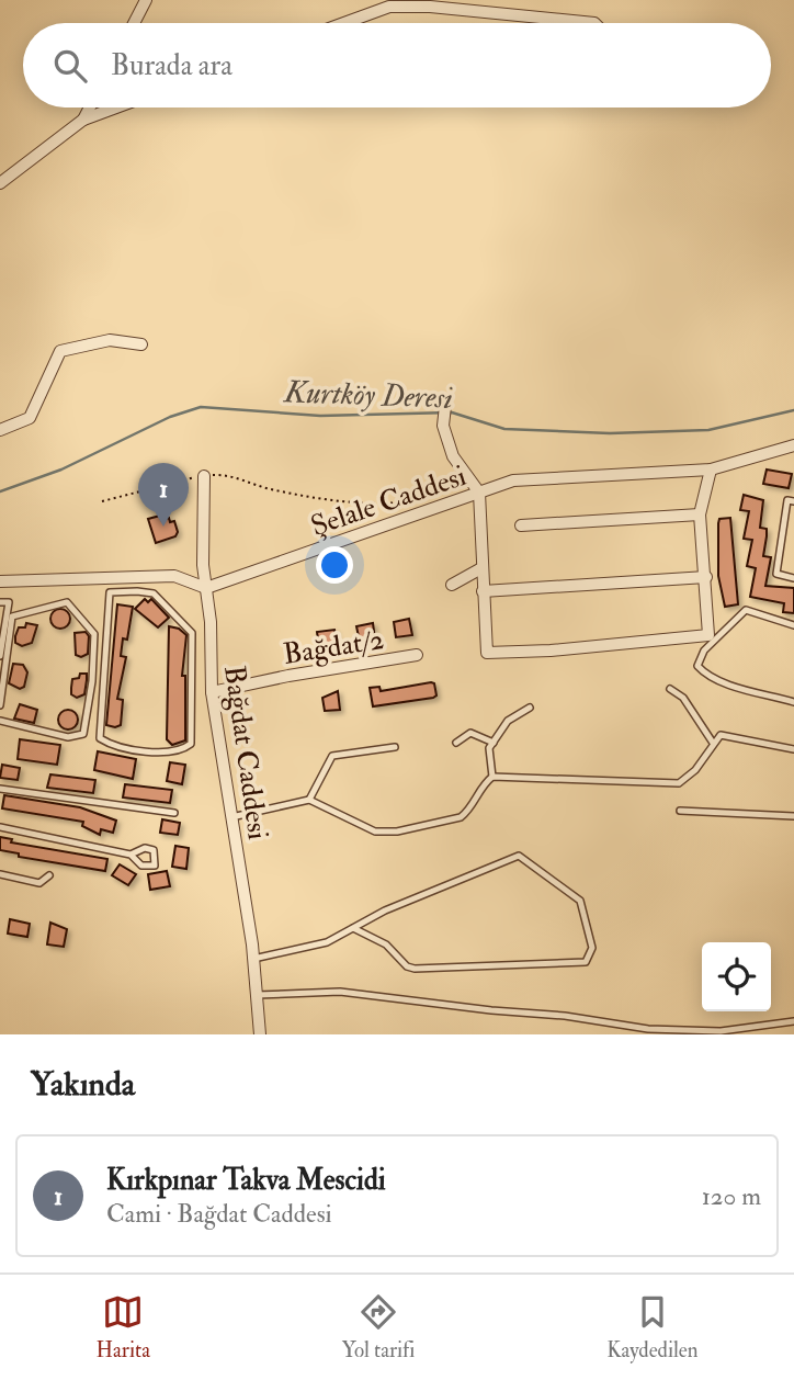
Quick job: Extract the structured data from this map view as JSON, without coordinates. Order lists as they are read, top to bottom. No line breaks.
{"streets":{"street":["Şelale Caddesi","Bağdat/2","Bağdat Caddesi"]},"crossings":[["Şelale Caddesi","Bağdat Caddesi"],["Bağdat/2","Bağdat Caddesi"]],"water":["Kurtköy Deresi"],"page":{"search":"Burada ara","pins":"1","heading":"Yakında","list":[{"mark":"1","name":"Kırkpınar Takva Mescidi","note":"Cami · Bağdat Caddesi","value":"120 m"}],"nav":["Harita","Yol tarifi","Kaydedilen"]}}
